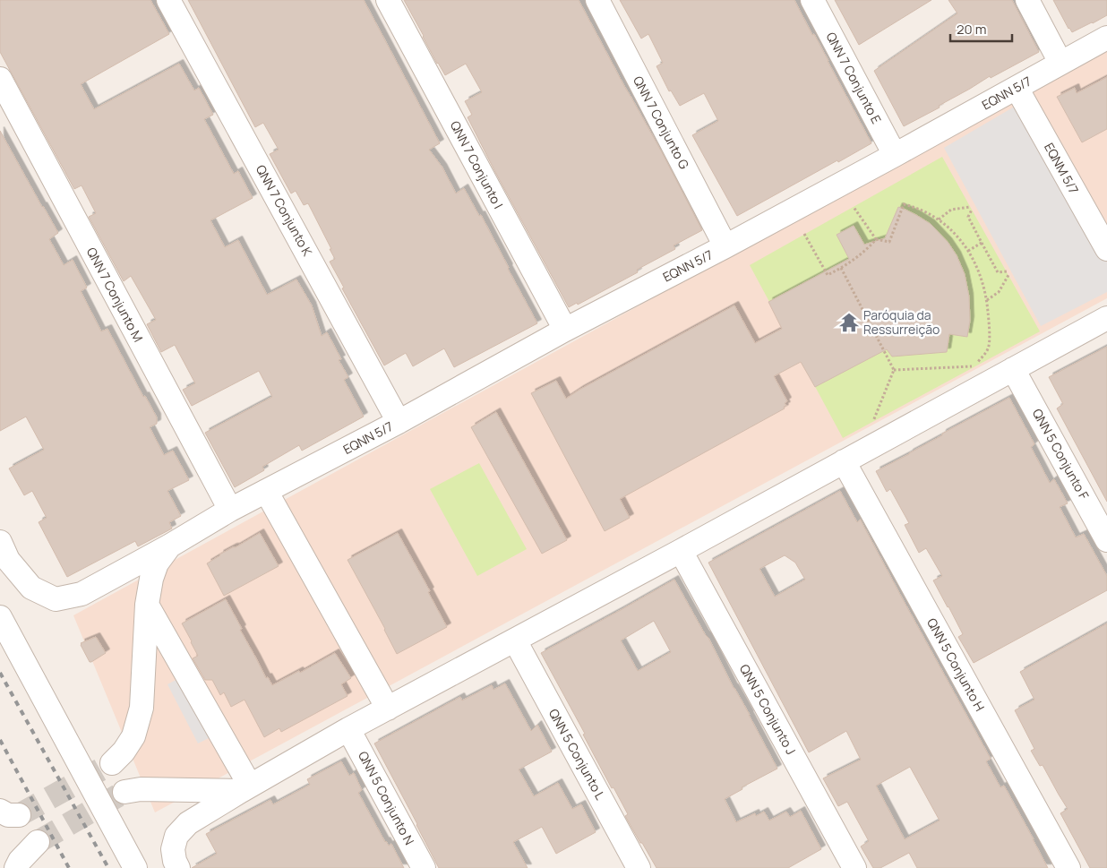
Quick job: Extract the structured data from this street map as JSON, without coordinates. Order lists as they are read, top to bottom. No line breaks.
{"streets":{"street":["QNN 7 Conjunto E","EQNN 5/7","QNN 7 Conjunto G","QNN 7 Conjunto I","EQNM 5/7","QNN 7 Conjunto K","QNN 7 Conjunto M","QNN 5 Conjunto F","QNN 5 Conjunto H","QNN 5 Conjunto J","QNN 5 Conjunto L","QNN 5 Conjunto N"]},"crossings":[["QNN 7 Conjunto E","EQNN 5/7"],["EQNN 5/7","QNN 7 Conjunto G"],["EQNN 5/7","QNN 7 Conjunto I"],["EQNN 5/7","EQNM 5/7"],["EQNN 5/7","QNN 7 Conjunto K"],["EQNN 5/7","QNN 7 Conjunto M"]],"places":{"temple":["Paróquia da Ressurreição"]},"scale_bar":"20 m"}
